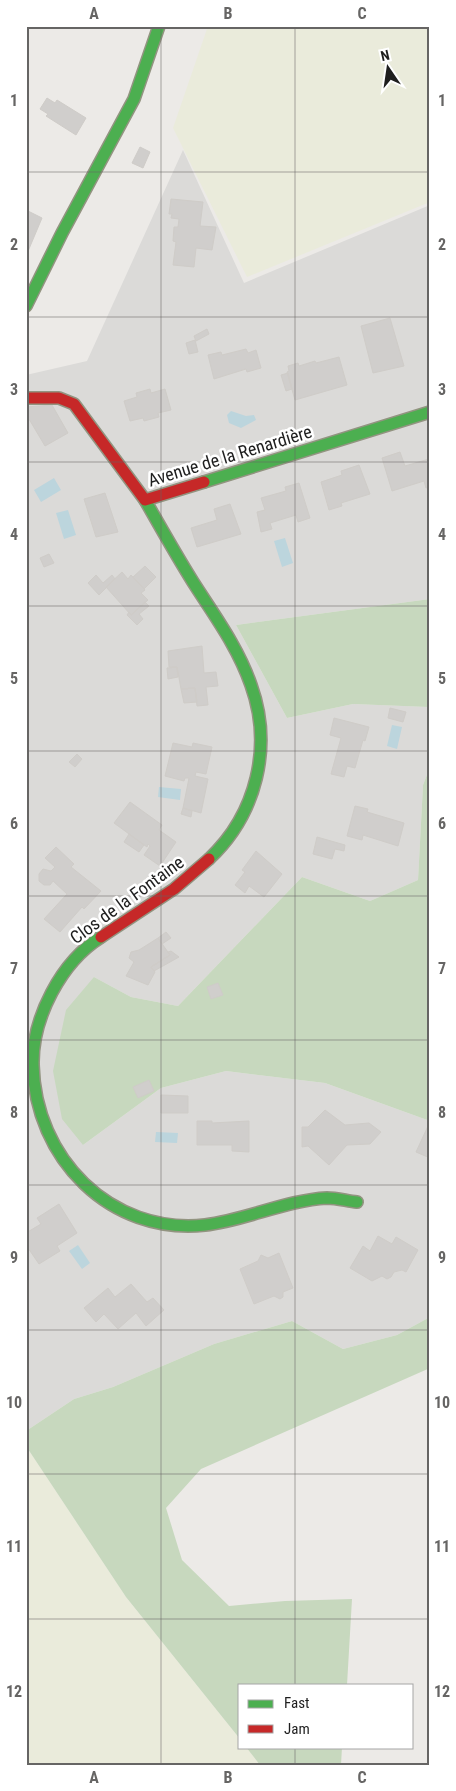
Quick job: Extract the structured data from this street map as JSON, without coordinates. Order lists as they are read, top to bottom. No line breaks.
{"streets":{"street":["Avenue de la Renardière","Clos de la Fontaine"]},"crossings":[["Avenue de la Renardière","Clos de la Fontaine"]],"legend":["Fast","Jam"],"north":"top","grid":{"columns":["A","B","C"],"rows":["1","2","3","4","5","6","7","8","9","10","11","12"]}}
